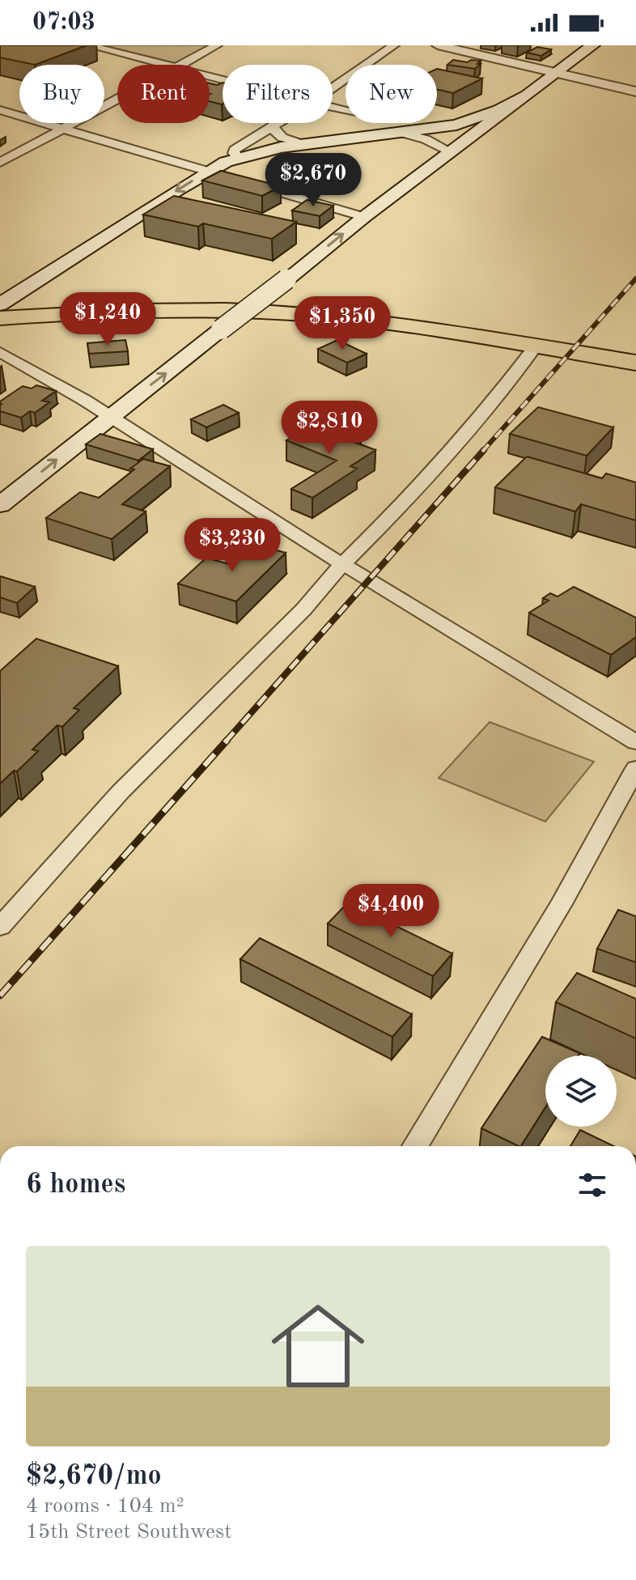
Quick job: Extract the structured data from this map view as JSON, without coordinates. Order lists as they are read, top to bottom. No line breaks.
{"page":{"status":"07:03","chip":["Buy","Rent","Filters","New"],"price":["$2,670","$1,240","$1,350","$2,810","$3,230","$4,400"],"heading":"6 homes","list":[{"name":"$2,670/mo","note":"4 rooms · 104 m² · 15th Street Southwest"}]}}
